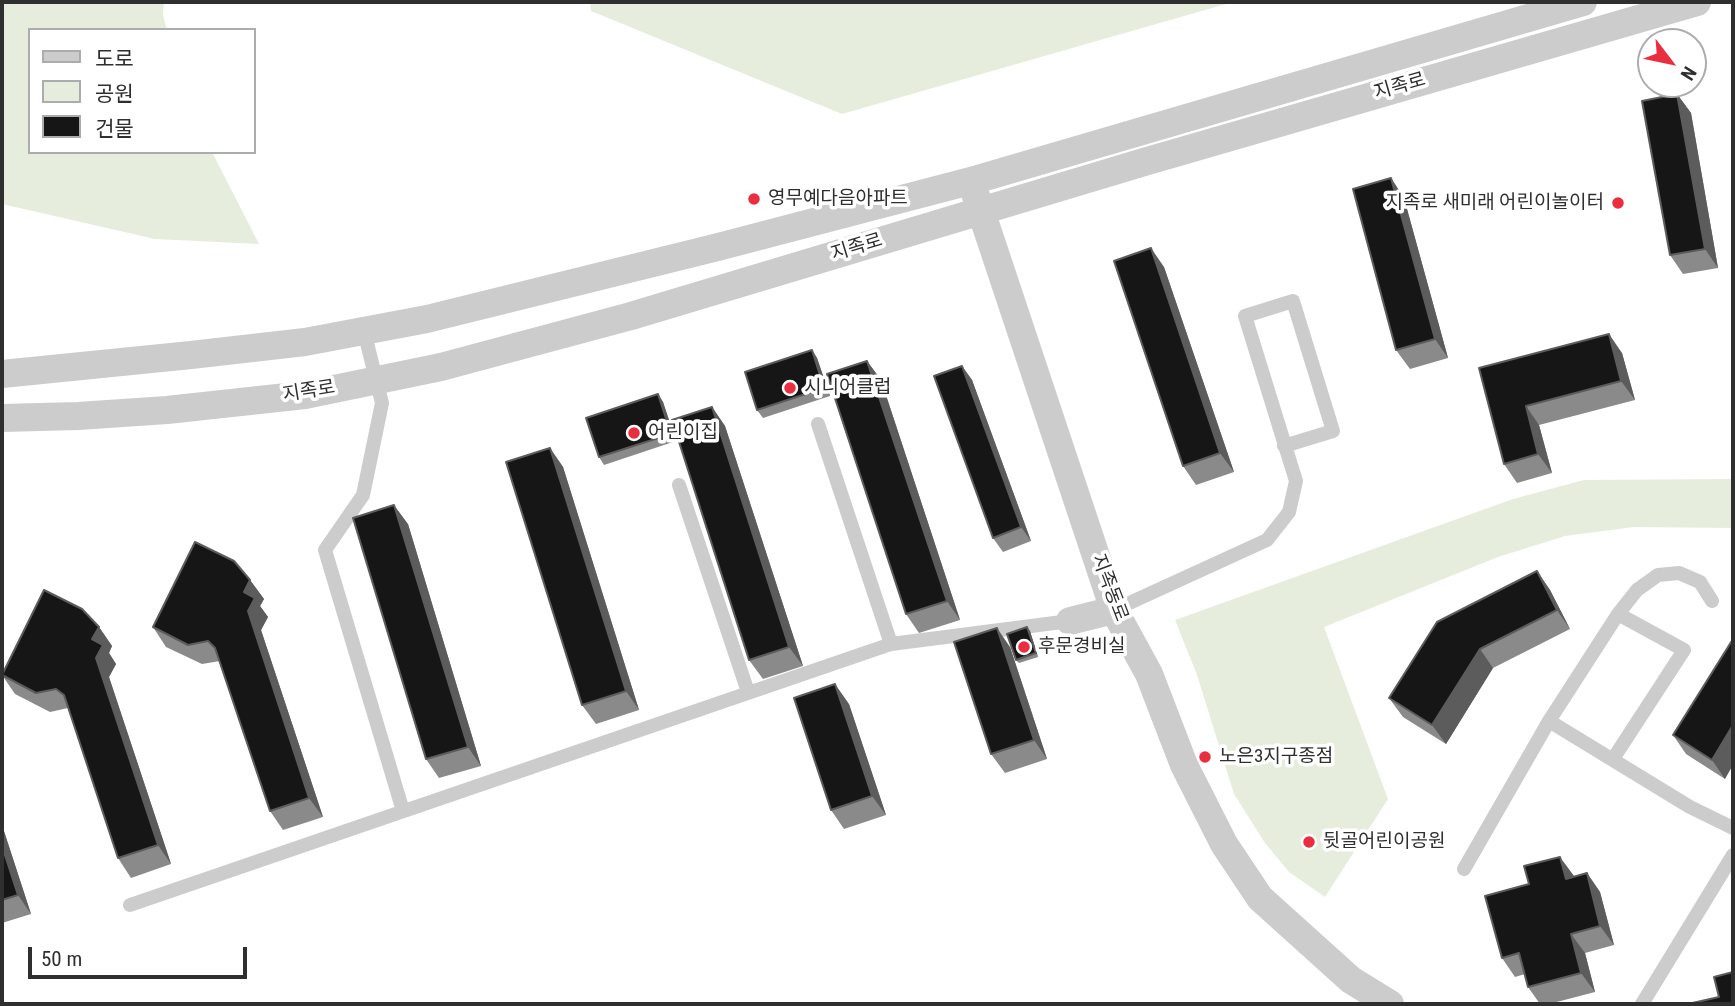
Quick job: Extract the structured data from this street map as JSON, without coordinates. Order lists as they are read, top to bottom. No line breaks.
{"streets":{"street":["지족로","지족동로"]},"crossings":[["지족로","지족동로"]],"places":["영무예다음아파트","지족로 새미래 어린이놀이터","시니어클럽","어린이집","후문경비실","노은3지구종점","뒷골어린이공원"],"legend":["도로","공원","건물"],"scale_bar":"50 m","north":"bottom right"}
